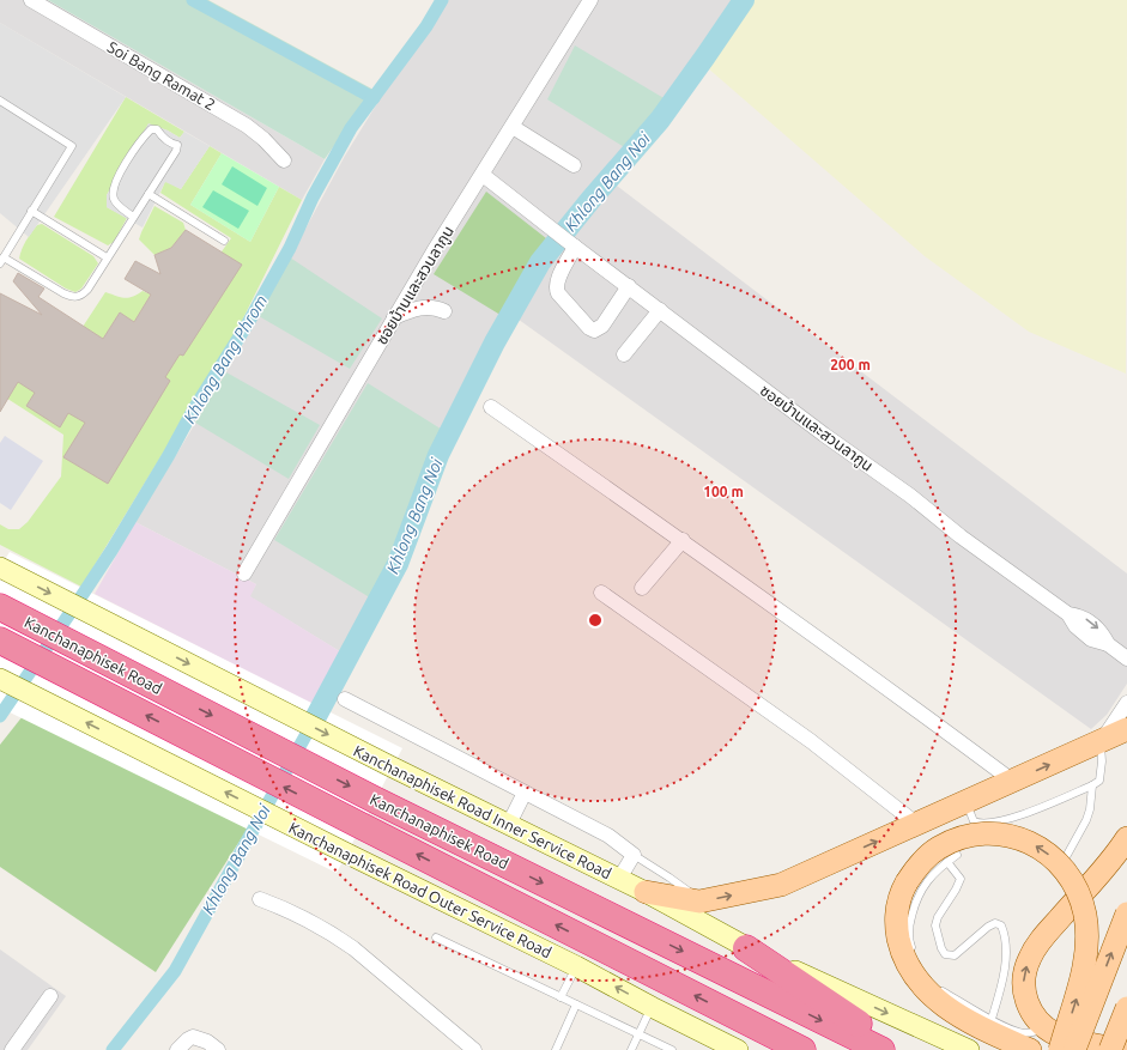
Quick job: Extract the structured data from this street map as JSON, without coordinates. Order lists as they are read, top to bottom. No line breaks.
{"streets":{"highway":["Kanchanaphisek Road"],"main road":["Kanchanaphisek Road Inner Service Road","Kanchanaphisek Road Outer Service Road"],"street":["Soi Bang Ramat 2","ซอยบ้านและสวนลากูน"]},"one_way":["Kanchanaphisek Road Inner Service Road","Kanchanaphisek Road Outer Service Road"],"water":["Khlong Bang Noi","Khlong Bang Phrom"],"rings":["200 m","100 m"]}
